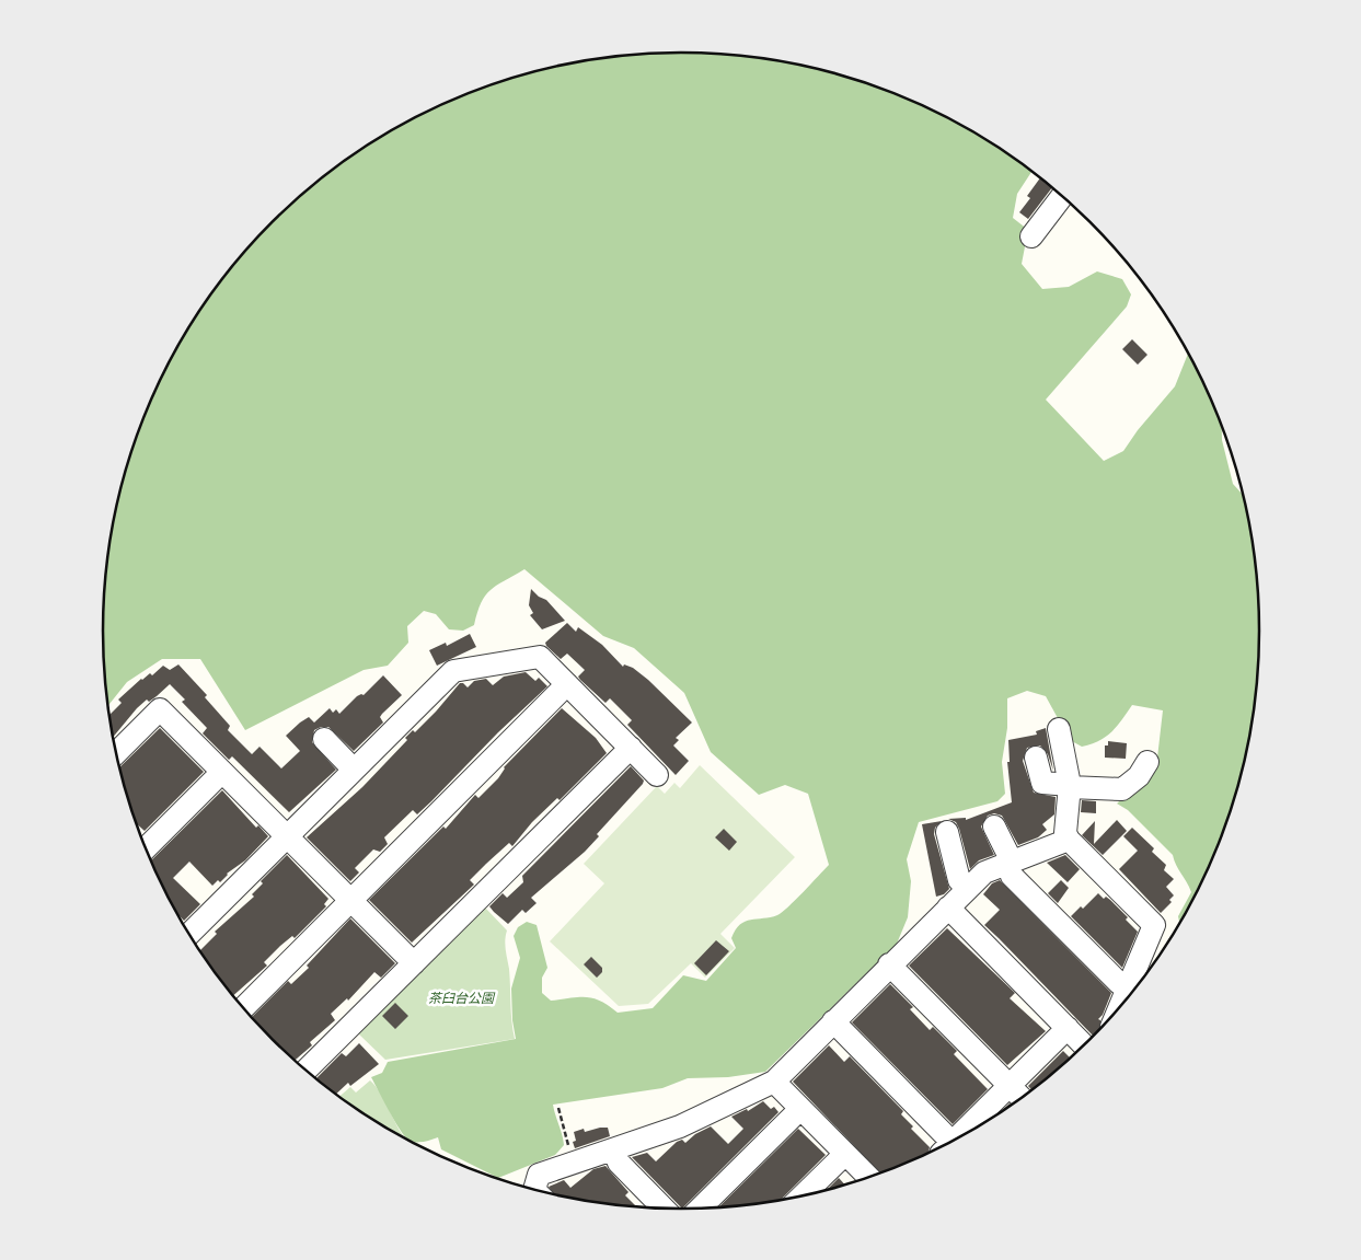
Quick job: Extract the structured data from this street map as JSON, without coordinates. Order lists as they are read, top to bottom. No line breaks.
{"parks":["茶臼台公園"]}
